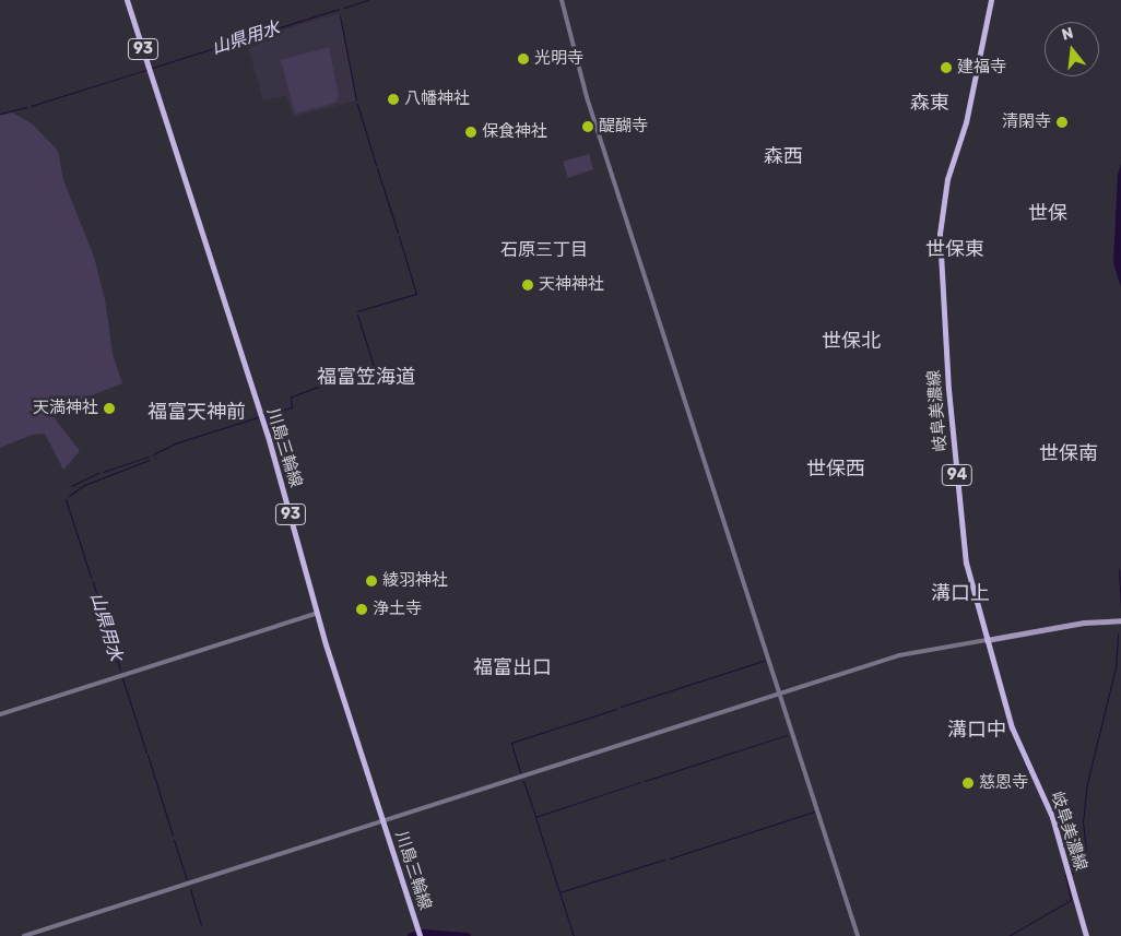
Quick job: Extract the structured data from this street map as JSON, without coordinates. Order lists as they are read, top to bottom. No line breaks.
{"streets":{"main road":["93","岐阜美濃線","川島三輪線","94"]},"districts":["森東","森西","世保","世保東","石原三丁目","世保北","福富笠海道","福富天神前","世保南","世保西","溝口上","福富出口","溝口中"],"water":["山県用水"],"places":["光明寺","建福寺","八幡神社","清閑寺","醍醐寺","保食神社","天神神社","天満神社","綾羽神社","浄土寺","慈恩寺"],"north":"top"}
